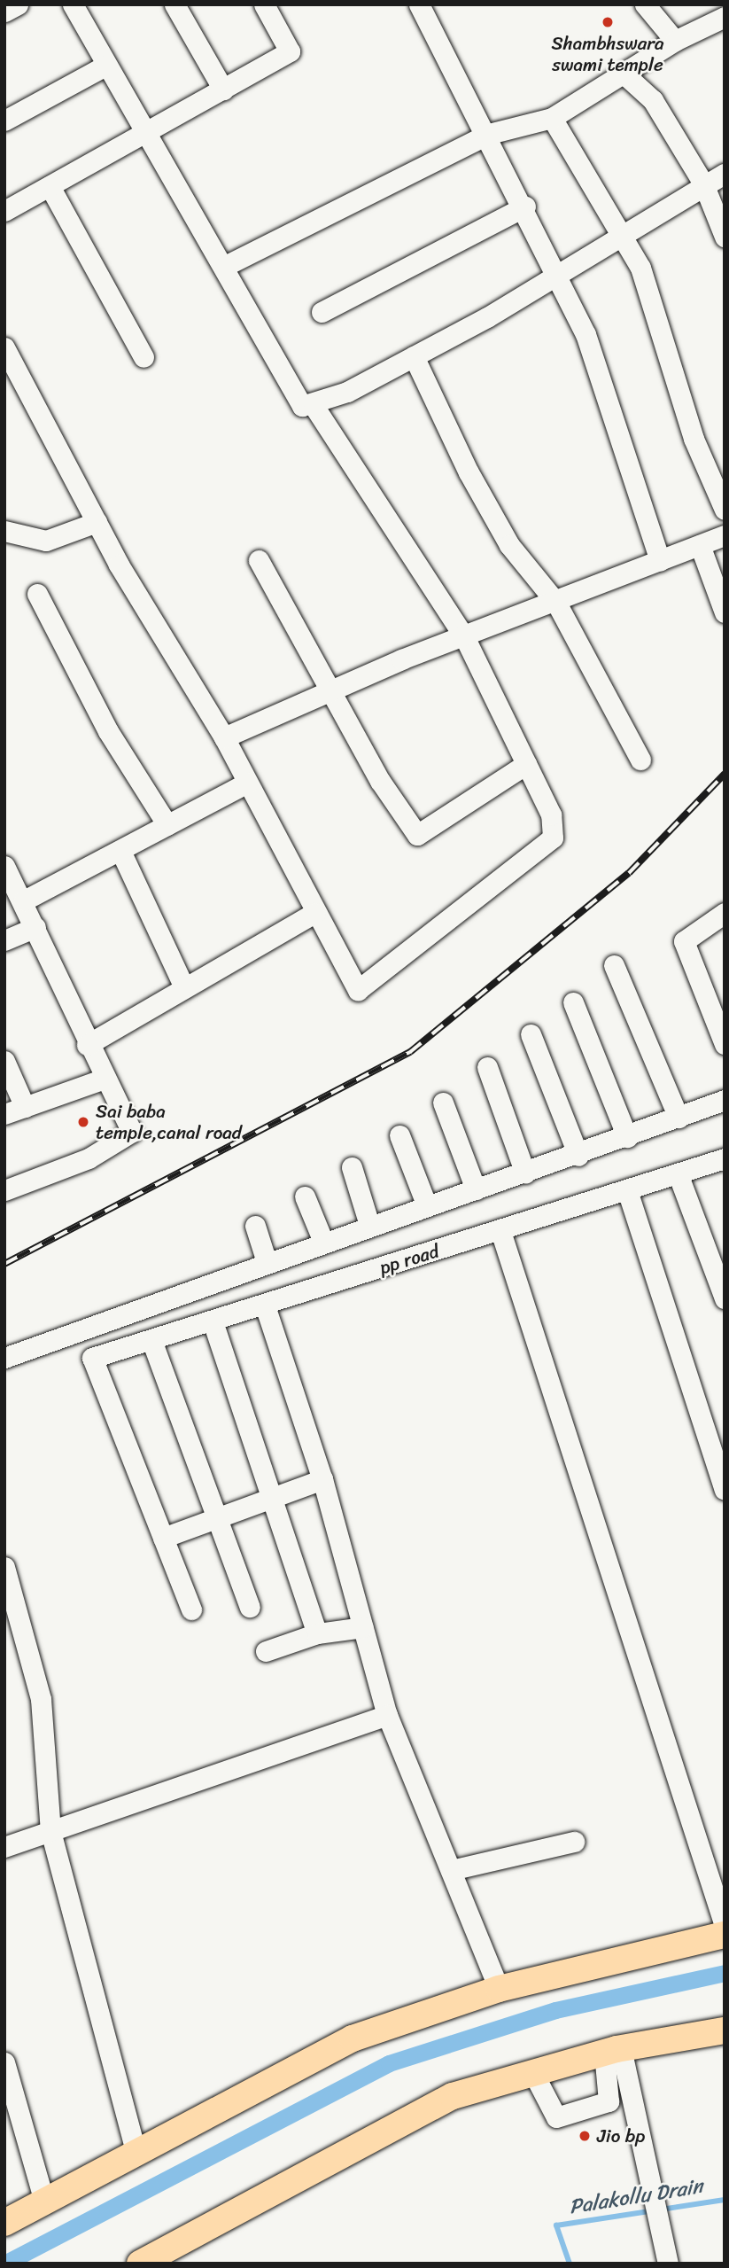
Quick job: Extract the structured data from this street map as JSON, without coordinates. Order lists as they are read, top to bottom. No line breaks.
{"streets":{"street":["pp road"]},"water":["Palakollu Drain"],"places":["Shambhswara swami temple","Sai baba temple,canal road","Jio bp"]}
